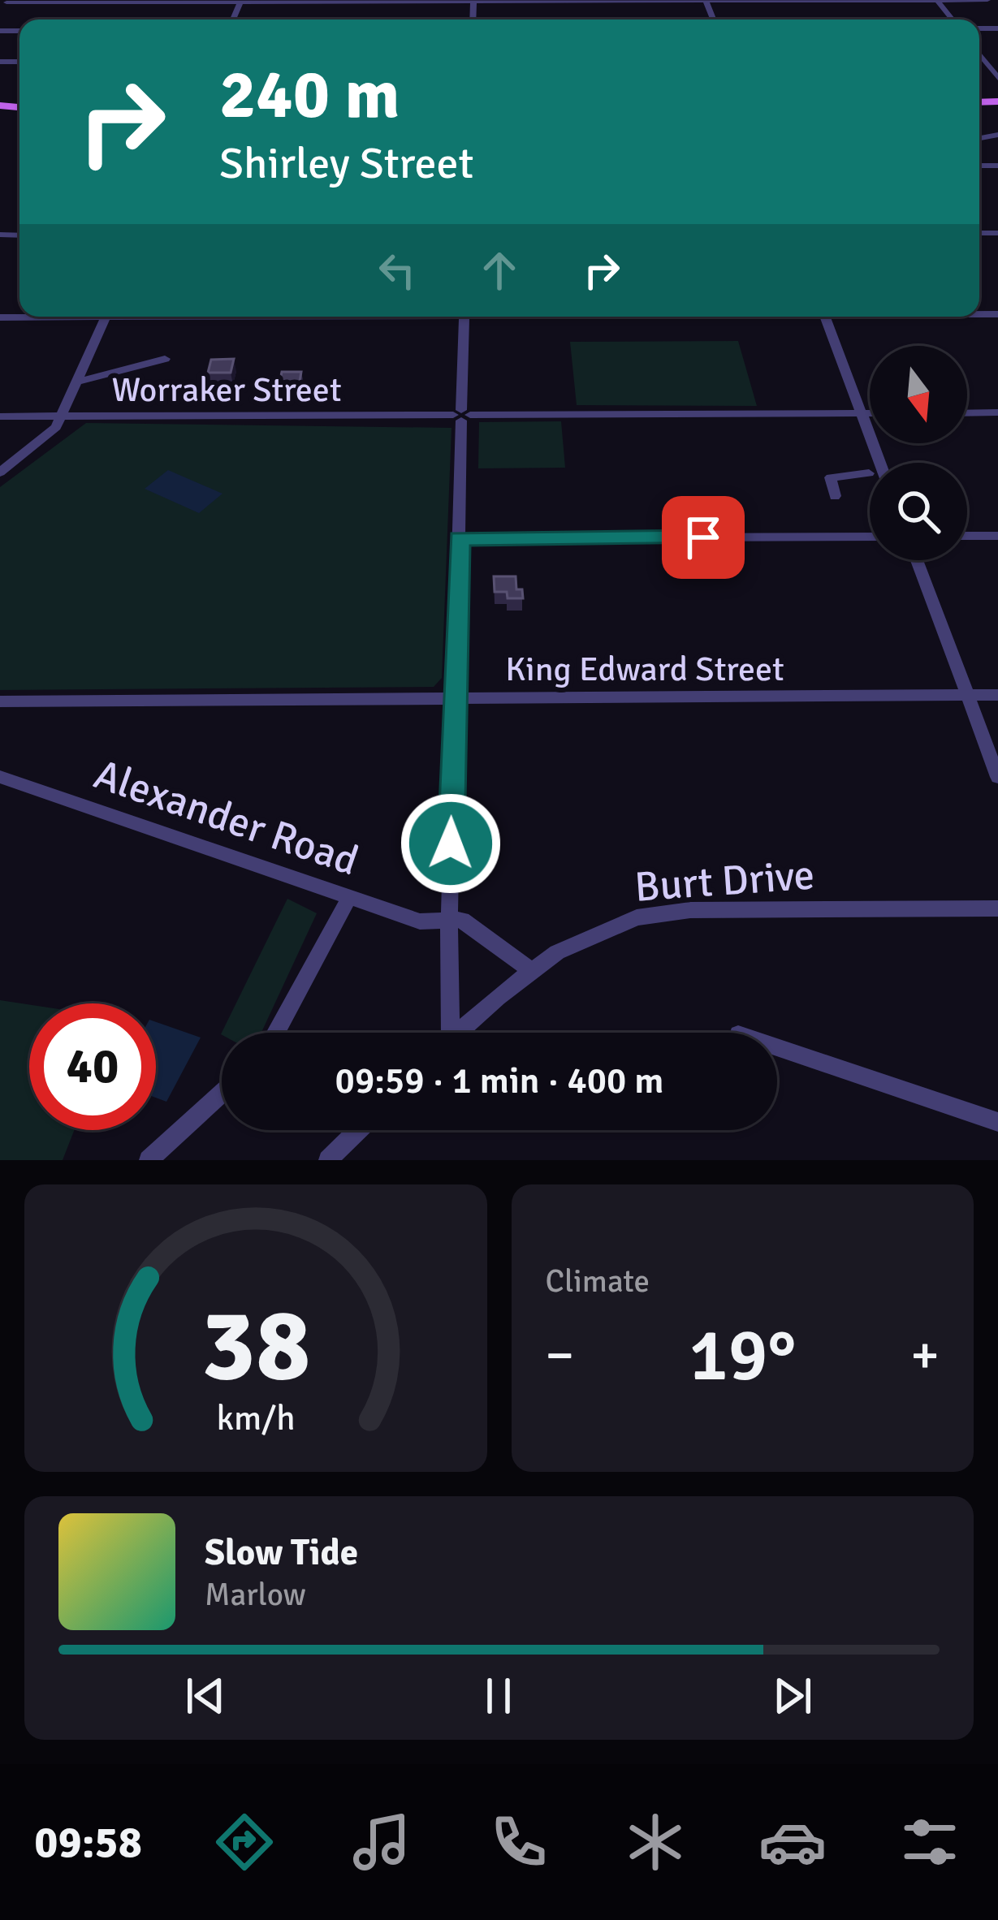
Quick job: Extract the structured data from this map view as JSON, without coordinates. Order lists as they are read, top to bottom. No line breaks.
{"streets":{"street":["Worraker Street","King Edward Street","Alexander Road","Burt Drive"]},"crossings":[["Alexander Road","Burt Drive"]],"north":"bottom","page":{"turn":["240 m","Shirley Street"],"limit":"40","trip":"09:59 · 1 min · 400 m","tile":"Climate","heat":["−","19°","+"],"song":["Slow Tide","Marlow"],"tabs":"09:58","gauge":["38","km/h"]}}
